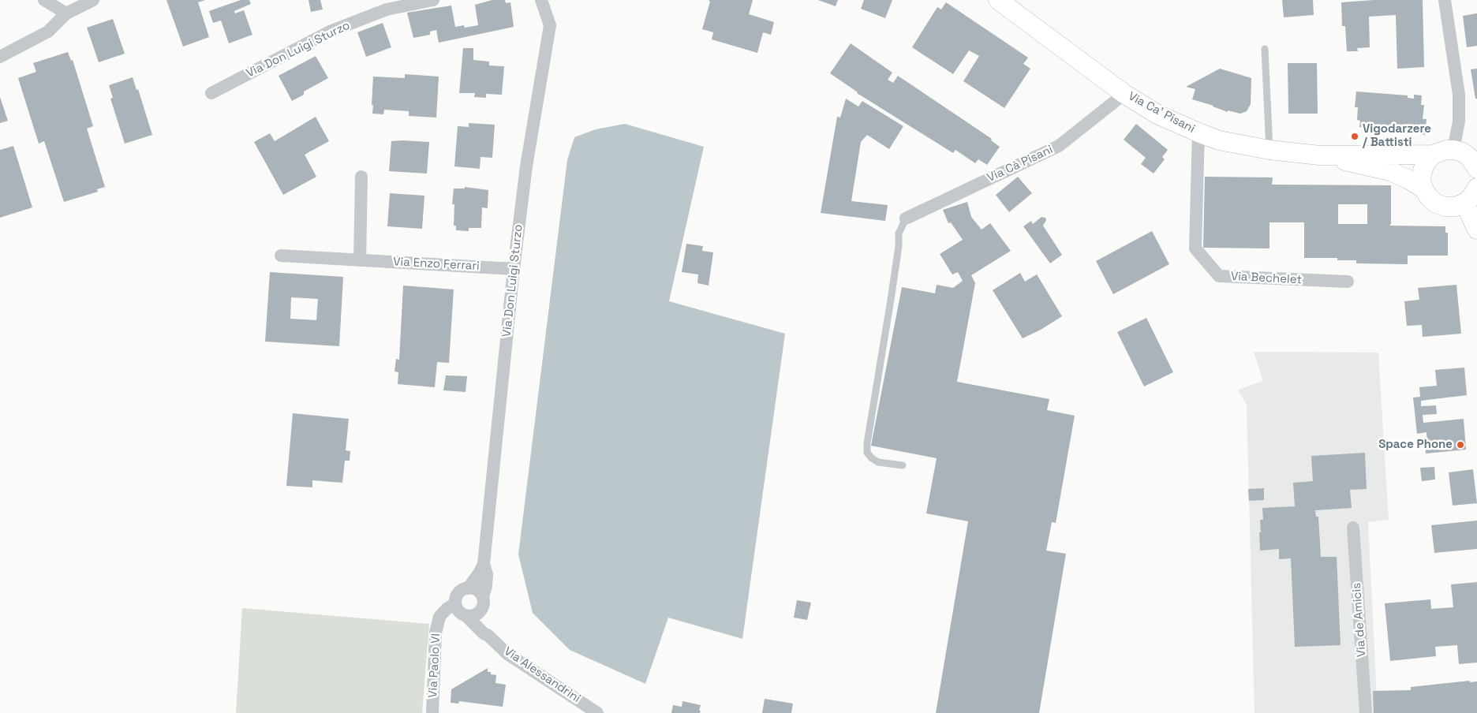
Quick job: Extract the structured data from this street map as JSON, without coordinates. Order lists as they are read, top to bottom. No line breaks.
{"streets":{"main road":["Via Ca' Pisani"],"street":["Via Don Luigi Sturzo","Via Cà Pisani","Via Enzo Ferrari","Via Bechelet","Via de Amicis","Via Paolo VI","Via Alessandrini"]},"crossings":[["Via Don Luigi Sturzo","Via Enzo Ferrari"],["Via Don Luigi Sturzo","Via Paolo VI"],["Via Don Luigi Sturzo","Via Alessandrini"],["Via Ca' Pisani","Via Cà Pisani"],["Via Ca' Pisani","Via Bechelet"],["Via Paolo VI","Via Alessandrini"]],"places":["Vigodarzere / Battisti","Space Phone"]}
